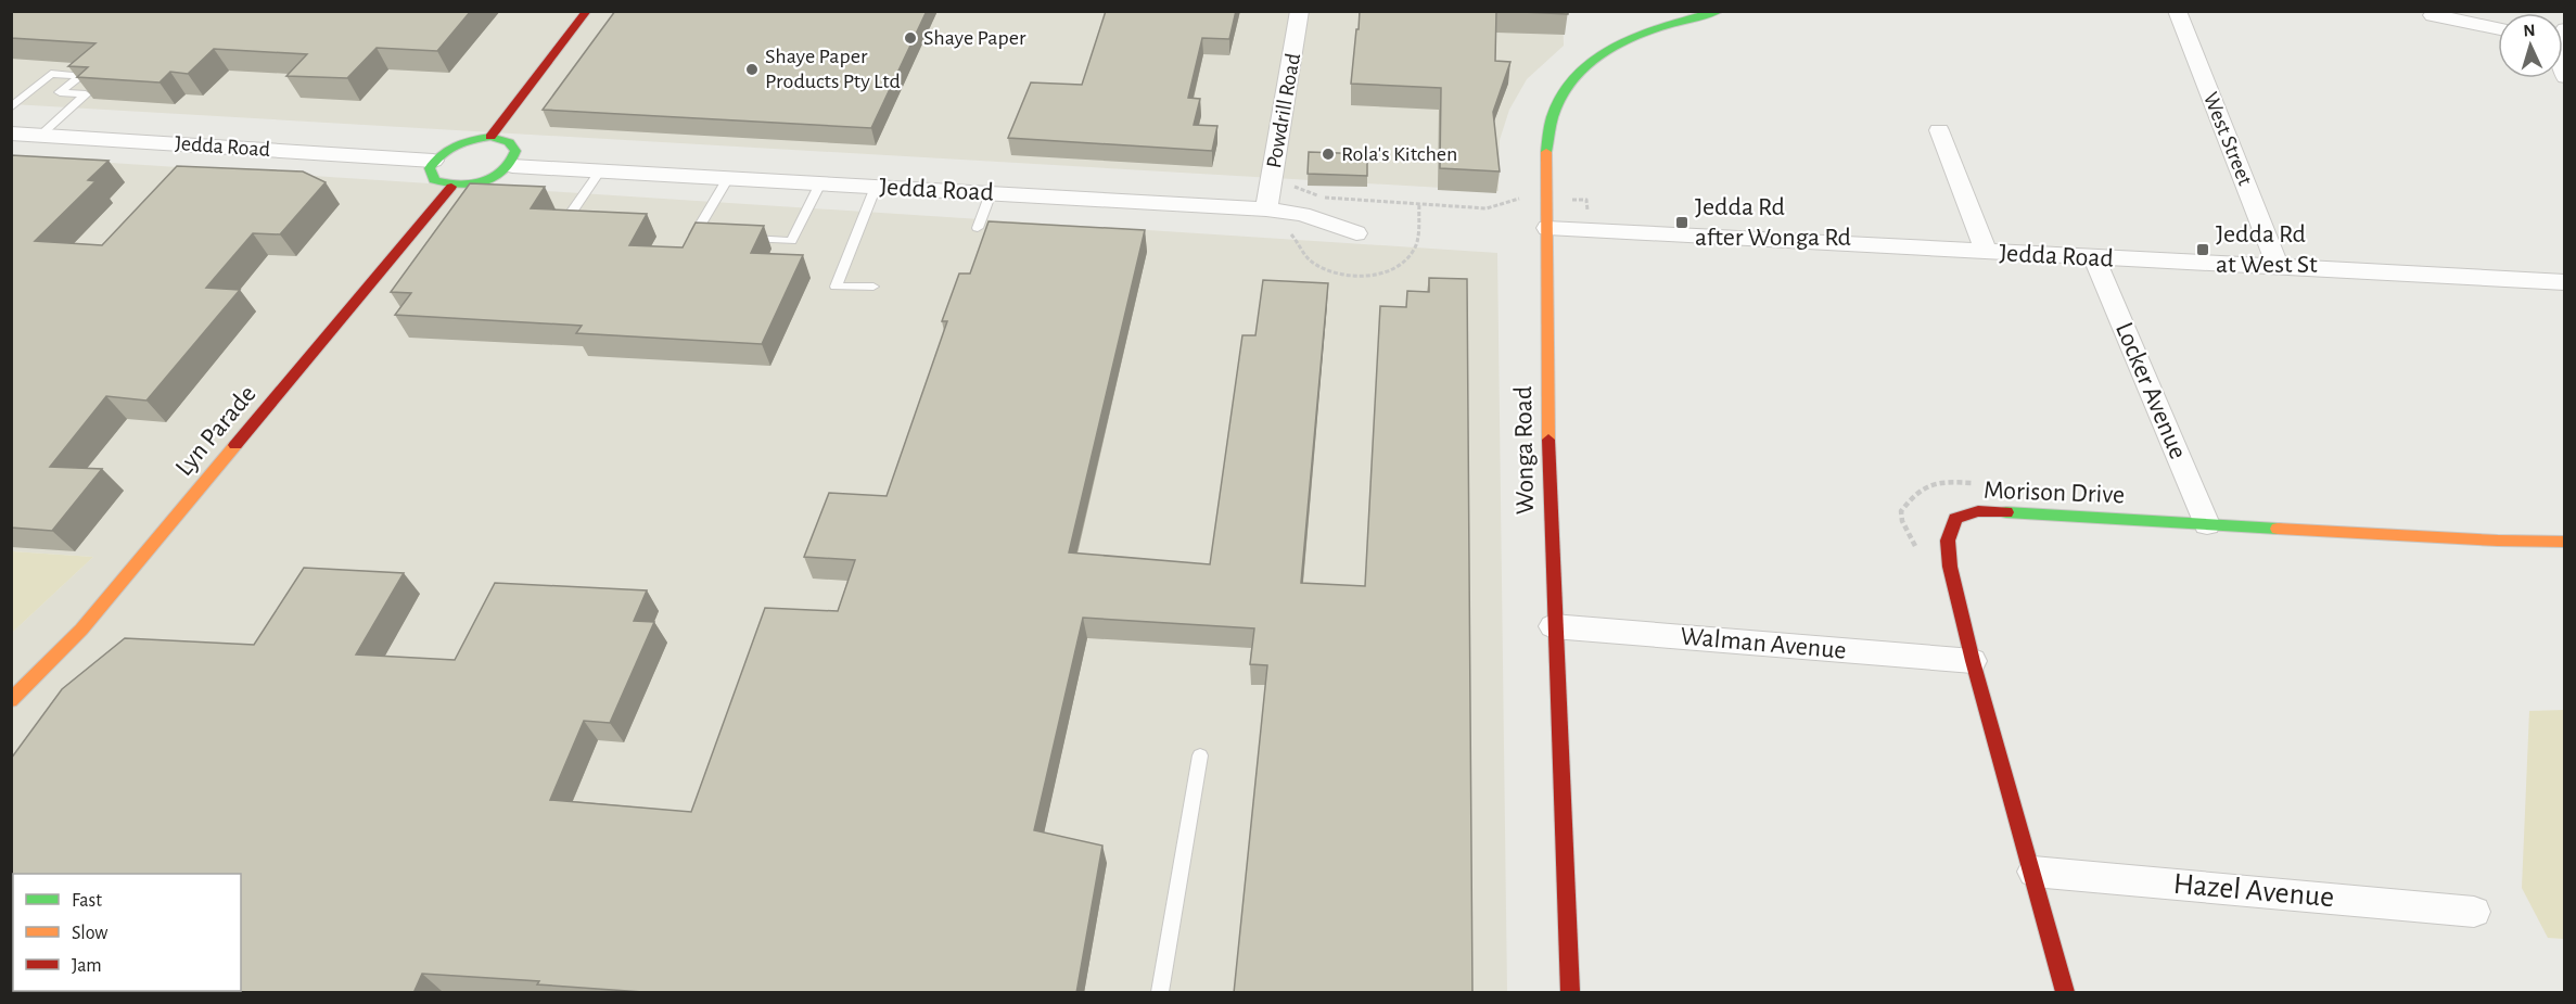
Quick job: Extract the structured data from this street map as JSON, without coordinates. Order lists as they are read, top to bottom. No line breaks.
{"streets":{"street":["Powdrill Road","West Street","Jedda Road","Locker Avenue","Lyn Parade","Wonga Road","Morison Drive","Walman Avenue","Hazel Avenue"]},"crossings":[["Powdrill Road","Jedda Road"],["West Street","Jedda Road"],["Jedda Road","Locker Avenue"],["Jedda Road","Wonga Road"],["Locker Avenue","Morison Drive"],["Wonga Road","Walman Avenue"],["Morison Drive","Walman Avenue"],["Morison Drive","Hazel Avenue"]],"places":{"other":["Shaye Paper","Shaye Paper Products Pty Ltd","Rola's Kitchen"],"transit":["Jedda Rd after Wonga Rd","Jedda Rd at West St"]},"legend":["Fast","Slow","Jam"],"north":"top"}
